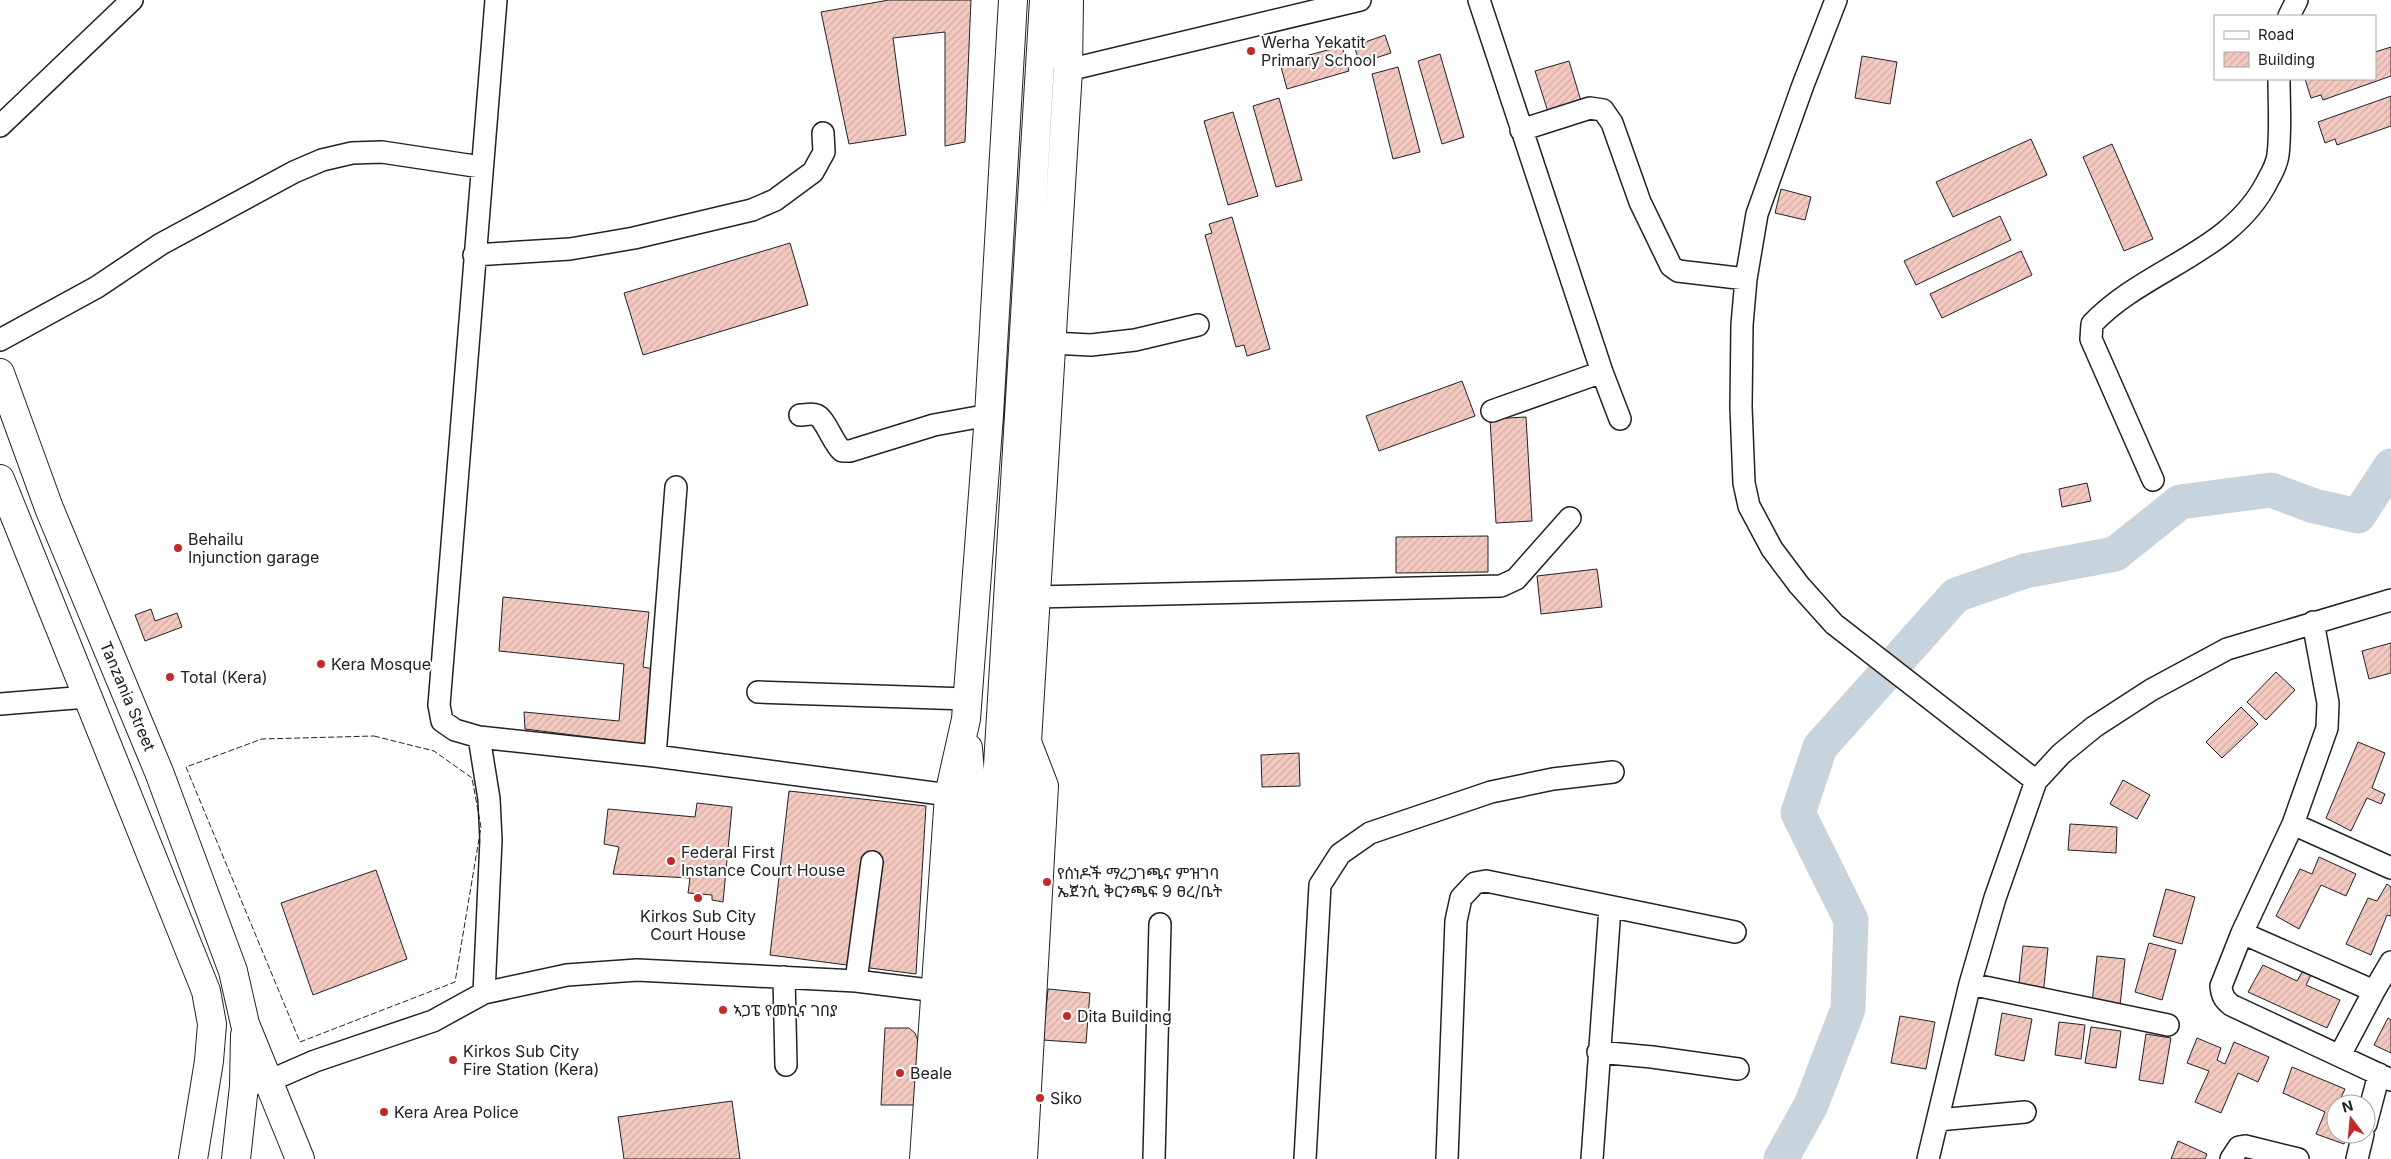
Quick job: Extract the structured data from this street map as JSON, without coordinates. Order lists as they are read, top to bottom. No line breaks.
{"streets":{"main road":["Tanzania Street"]},"places":["Werha Yekatit Primary School","Behailu Injunction garage","Kera Mosque","Total (Kera)","Federal First Instance Court House","የሰነዶች ማረጋገጫና ምዝገባ ኤጀንሲ ቅርንጫፍ 9 ፀረ/ቤት","Kirkos Sub City Court House","ኣጋፔ የመኪና ገበያ","Dita Building","Kirkos Sub City Fire Station (Kera)","Beale","Siko","Kera Area Police"],"legend":["Road","Building"],"north":"top"}
